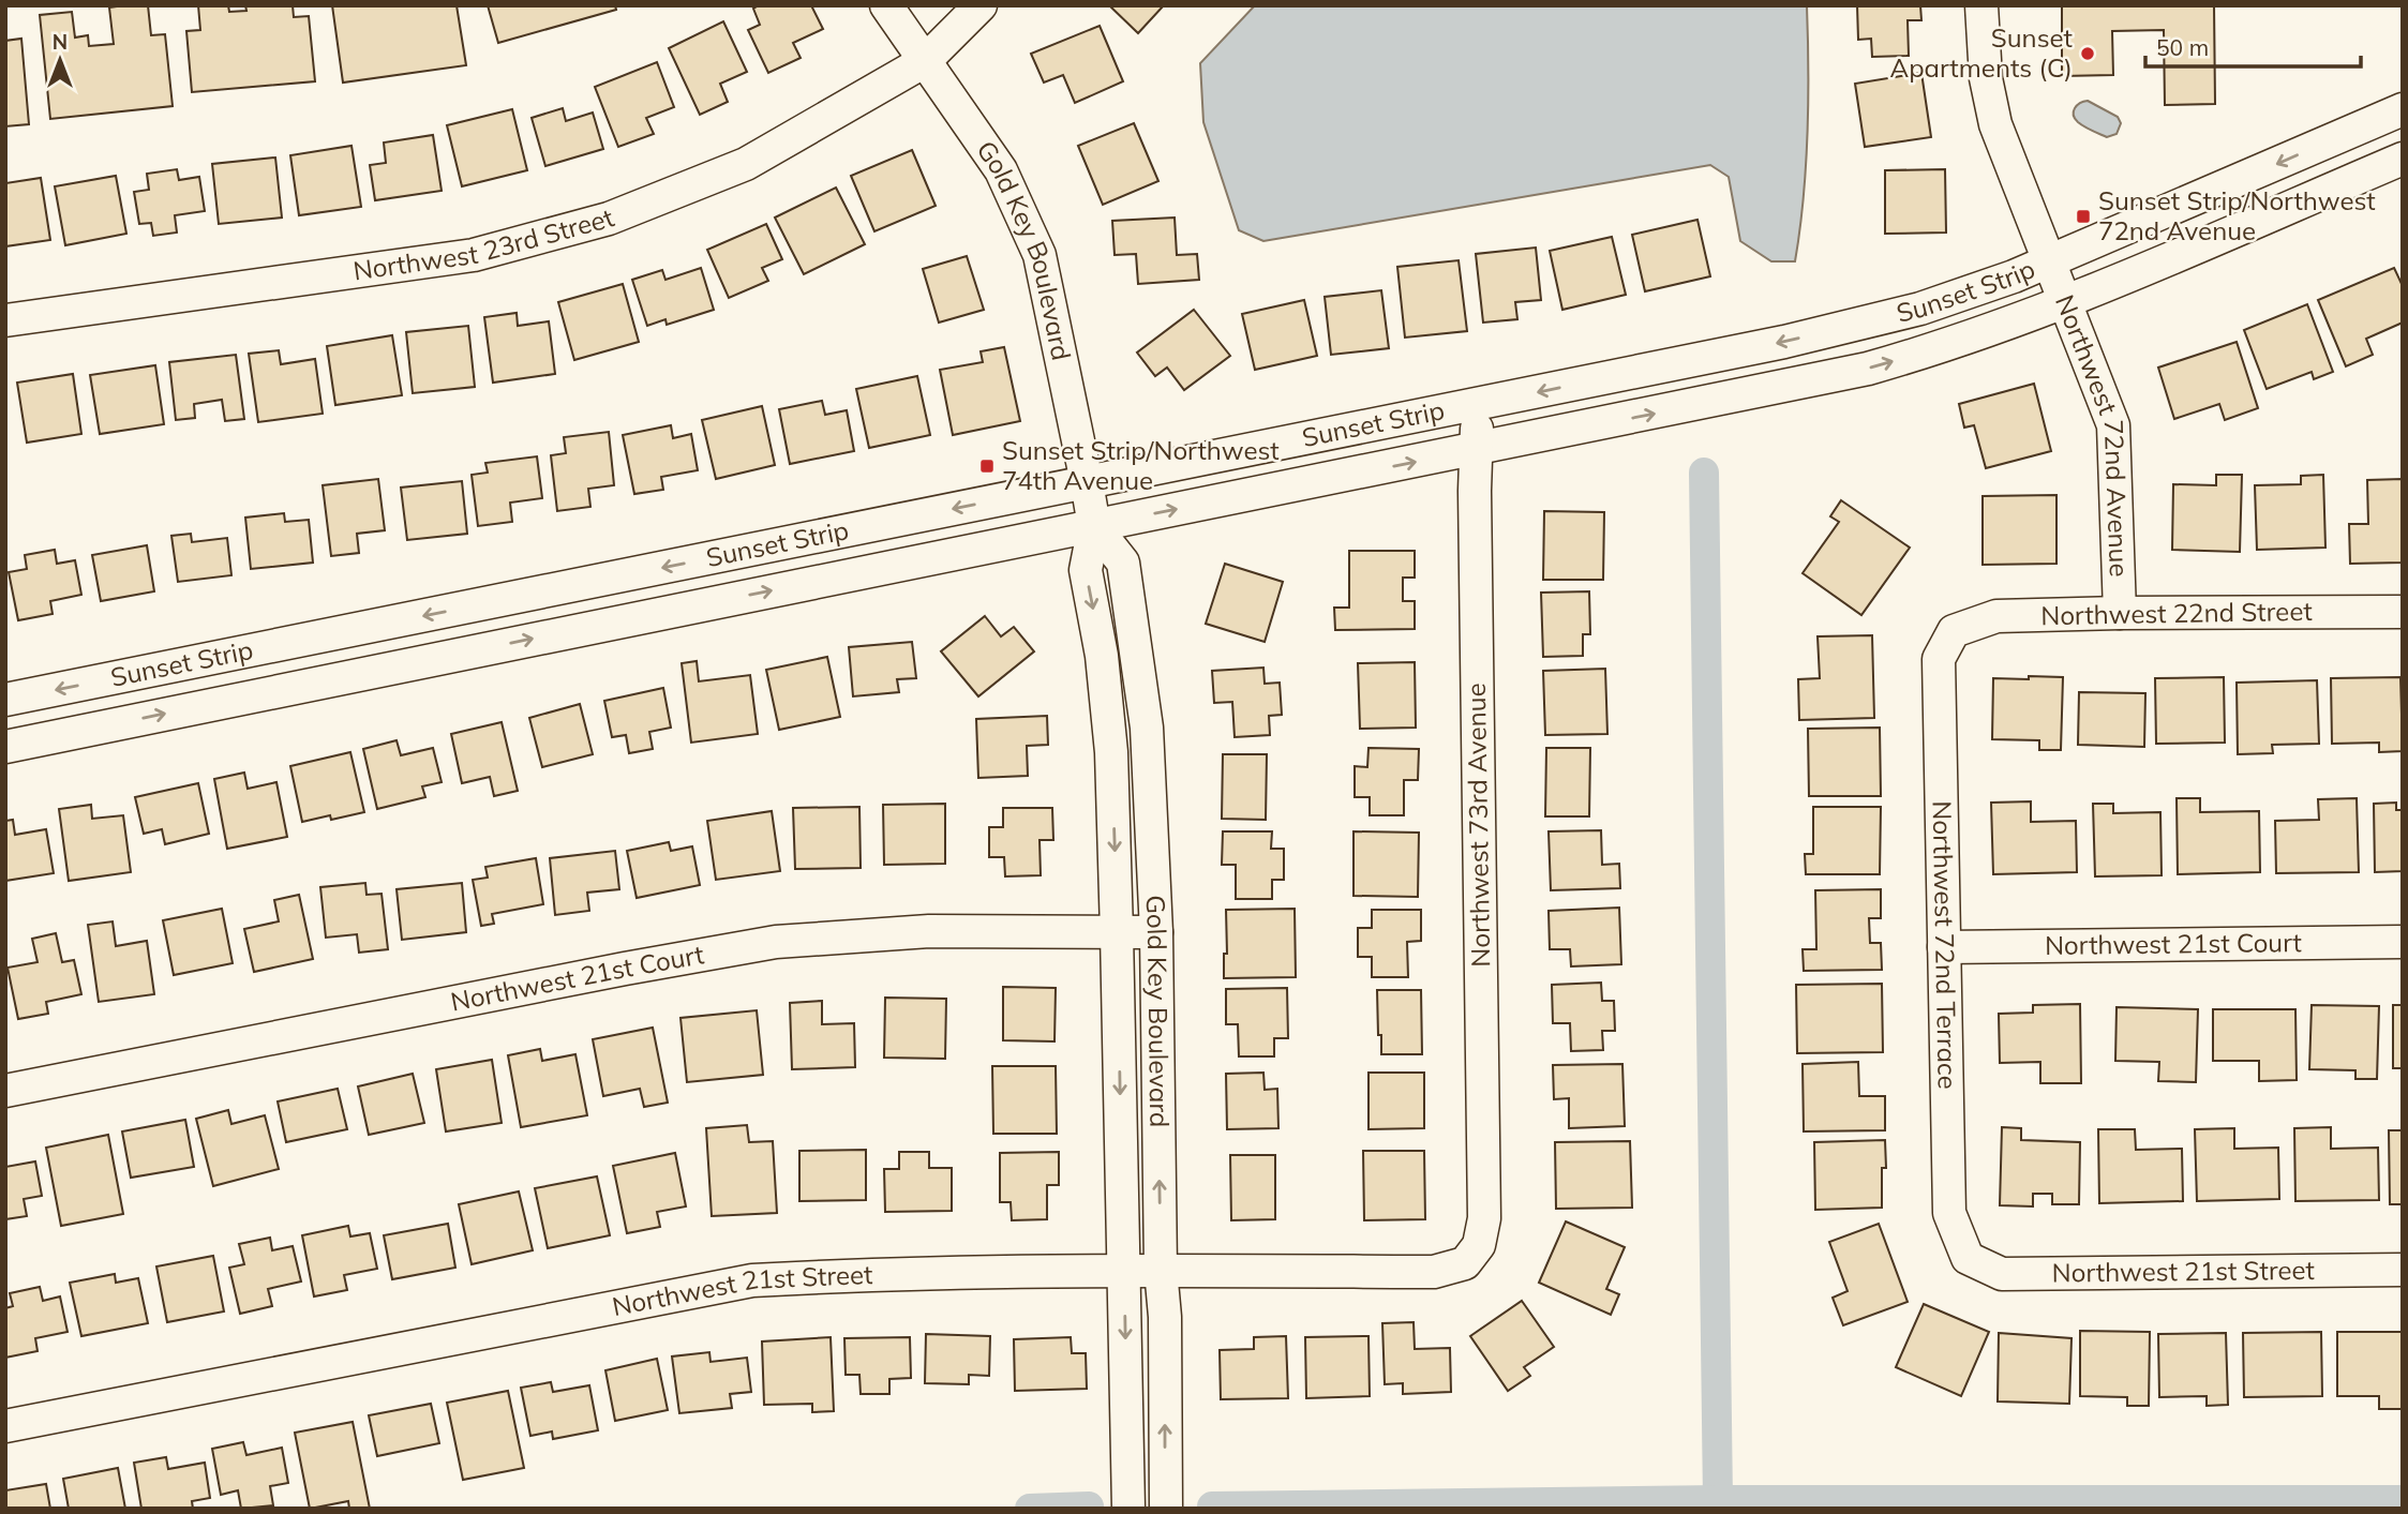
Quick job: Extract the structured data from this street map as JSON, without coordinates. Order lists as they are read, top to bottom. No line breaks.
{"streets":{"street":["Northwest 23rd Street","Gold Key Boulevard","Sunset Strip","Northwest 72nd Avenue","Northwest 22nd Street","Northwest 73rd Avenue","Northwest 72nd Terrace","Northwest 21st Court","Northwest 21st Street"]},"crossings":[["Northwest 23rd Street","Gold Key Boulevard"],["Gold Key Boulevard","Sunset Strip"],["Gold Key Boulevard","Northwest 21st Court"],["Gold Key Boulevard","Northwest 21st Street"],["Sunset Strip","Northwest 72nd Avenue"],["Sunset Strip","Northwest 73rd Avenue"],["Northwest 72nd Avenue","Northwest 22nd Street"],["Northwest 22nd Street","Northwest 72nd Terrace"],["Northwest 73rd Avenue","Northwest 21st Street"],["Northwest 72nd Terrace","Northwest 21st Court"],["Northwest 72nd Terrace","Northwest 21st Street"]],"places":{"other":["Sunset Apartments (C)"],"transit":["Sunset Strip/Northwest 72nd Avenue","Sunset Strip/Northwest 74th Avenue"]},"scale_bar":"50 m","north":"top"}
